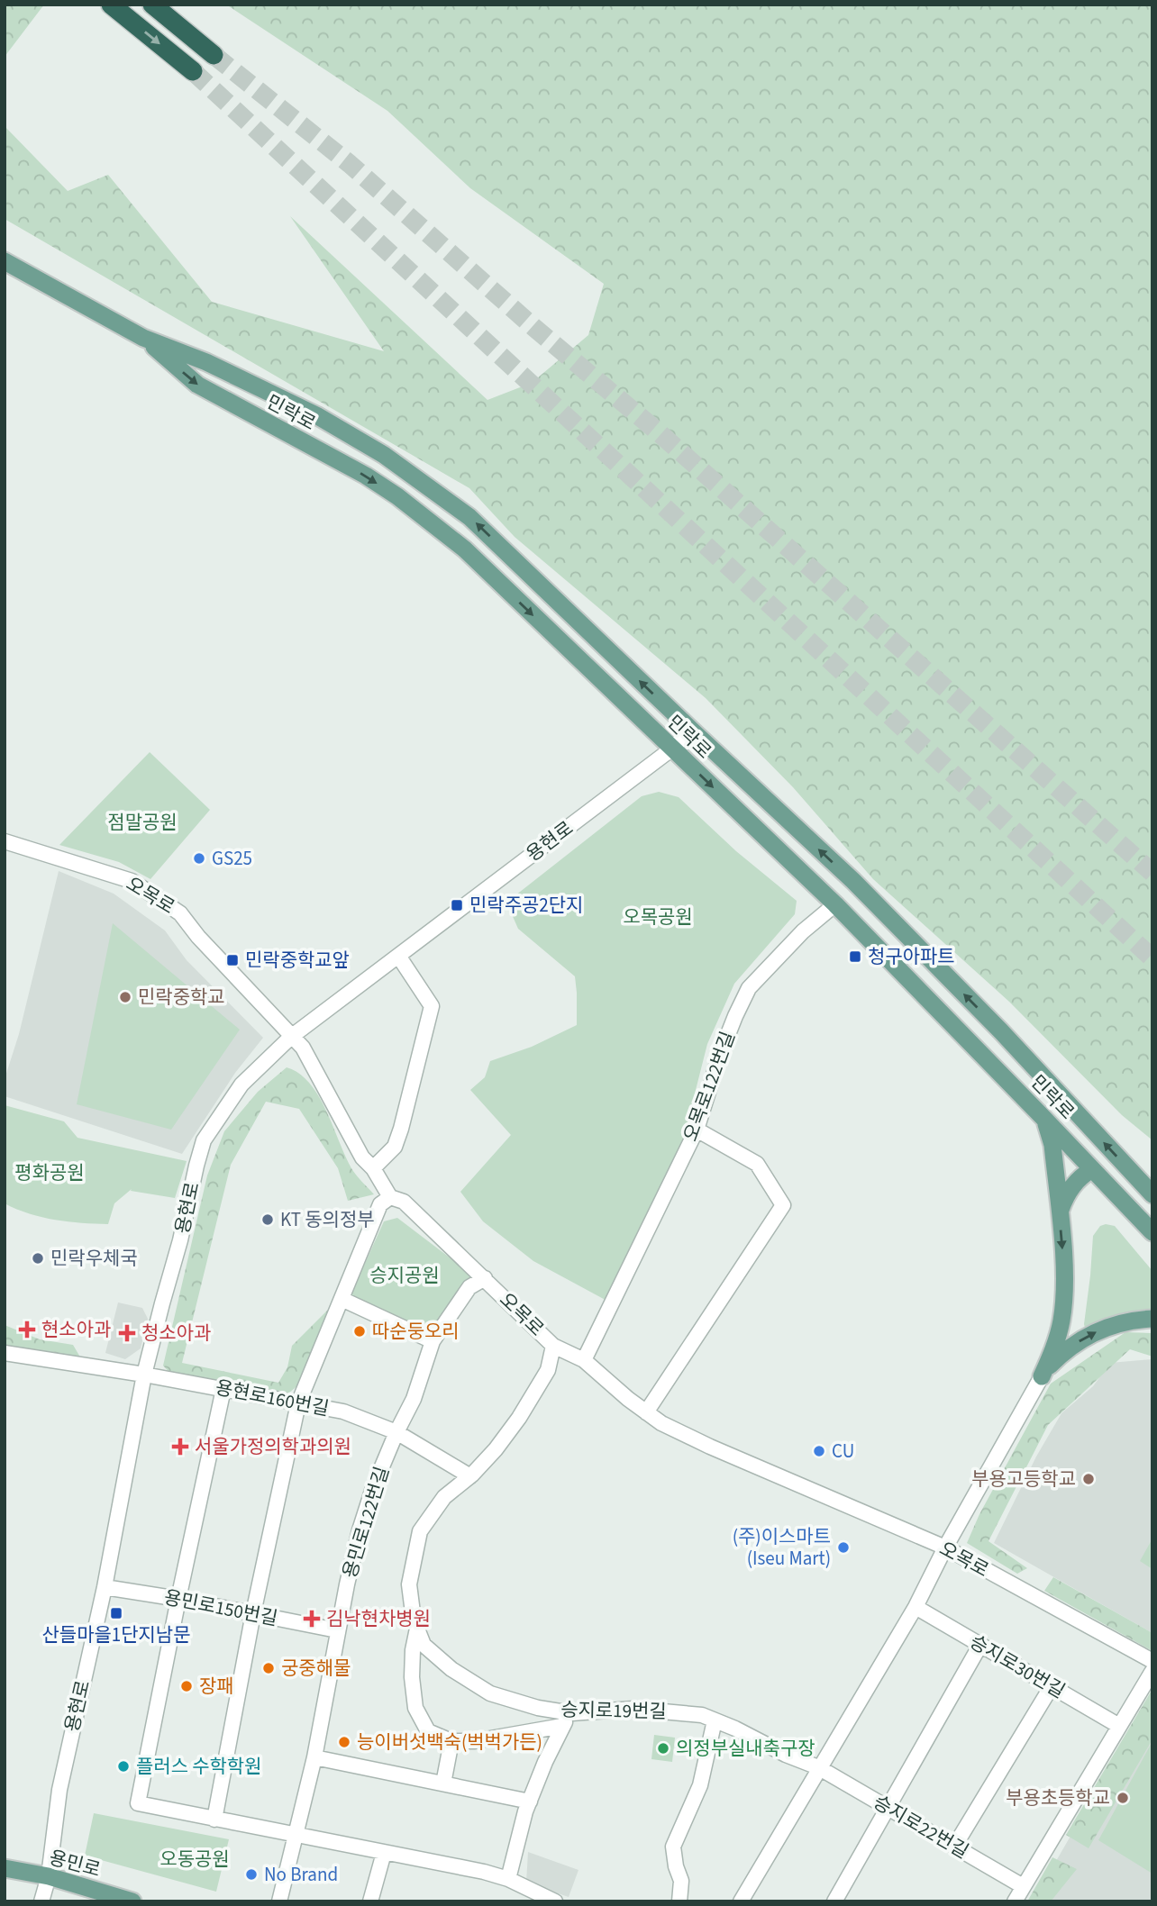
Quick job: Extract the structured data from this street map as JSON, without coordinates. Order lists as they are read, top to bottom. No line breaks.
{"streets":{"main road":["민락로","용민로"],"street":["용현로","오목로","오목로122번길","용현로160번길","용민로122번길","용민로150번길","승지로30번길","승지로19번길","승지로22번길"]},"crossings":[["민락로","용현로"],["민락로","오목로122번길"],["용현로","오목로"],["용현로","용현로160번길"],["용현로","용민로150번길"],["용현로","용민로"],["오목로","오목로122번길"],["오목로","용민로122번길"],["오목로","승지로19번길"],["용현로160번길","용민로122번길"],["용현로160번길","승지로19번길"],["용민로122번길","용민로150번길"],["승지로19번길","승지로22번길"]],"parks":["점말공원","오목공원","평화공원","승지공원","오동공원"],"places":{"other":["GS25","민락중학교","KT 동의정부","민락우체국","따순둥오리","CU","부용고등학교","(주)이스마트 (Iseu Mart)","궁중해물","장패","능이버섯백숙(벅벅가든)","의정부실내축구장","플러스 수학학원","부용초등학교","No Brand"],"transit":["민락주공2단지","청구아파트","민락중학교앞","산들마을1단지남문"],"health":["현소아과","청소아과","서울가정의학과의원","김낙현차병원"]}}
